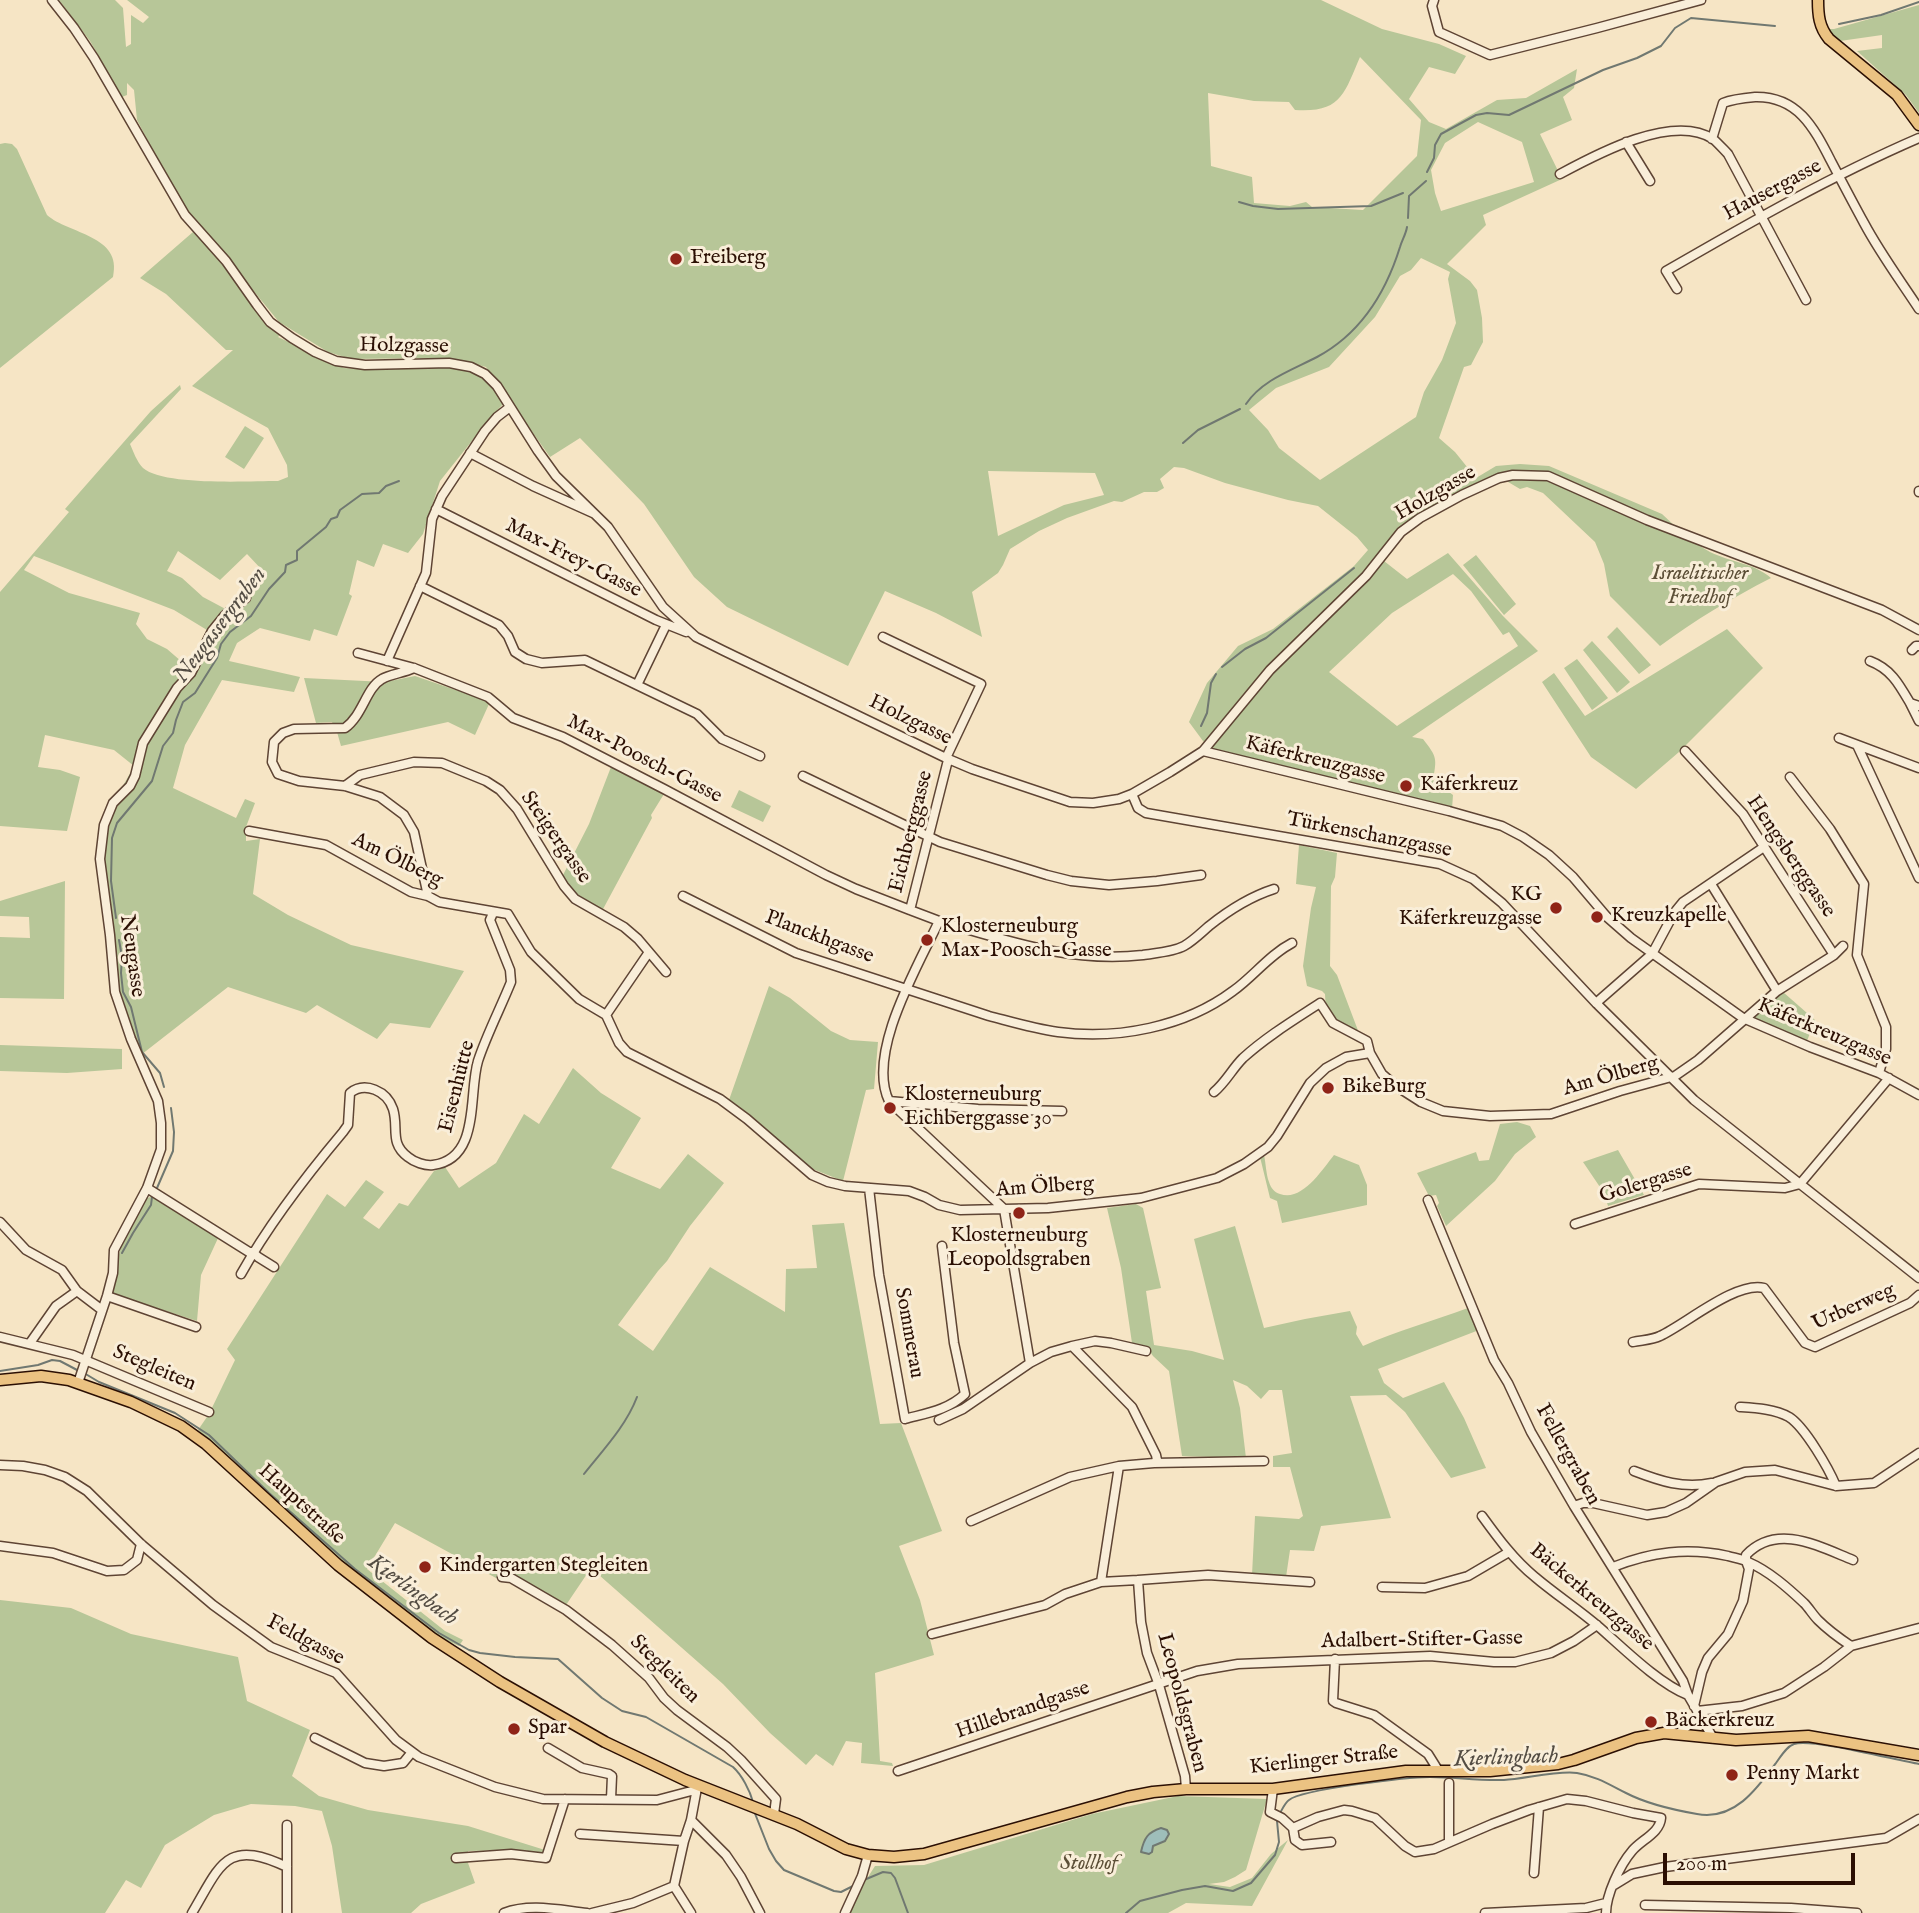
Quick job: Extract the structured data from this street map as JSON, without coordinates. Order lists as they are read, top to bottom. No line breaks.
{"streets":{"main road":["Hauptstraße","Kierlinger Straße"],"street":["Hausergasse","Holzgasse","Max-Frey-Gasse","Max-Poosch-Gasse","Käferkreuzgasse","Eichberggasse","Türkenschanzgasse","Steigergasse","Hengsberggasse","Am Ölberg","Planckhgasse","Neugasse","Eisenhütte","Golergasse","Urberweg","Sommerau","Stegleiten","Fellergraben","Bäckerkreuzgasse","Feldgasse","Adalbert-Stifter-Gasse","Leopoldsgraben","Hillebrandgasse"]},"crossings":[["Holzgasse","Max-Frey-Gasse"],["Holzgasse","Käferkreuzgasse"],["Holzgasse","Eichberggasse"],["Holzgasse","Türkenschanzgasse"],["Max-Poosch-Gasse","Eichberggasse"],["Käferkreuzgasse","Am Ölberg"],["Türkenschanzgasse","Am Ölberg"],["Türkenschanzgasse","Golergasse"],["Hengsberggasse","Am Ölberg"],["Am Ölberg","Eisenhütte"],["Am Ölberg","Sommerau"],["Neugasse","Stegleiten"],["Neugasse","Hauptstraße"],["Stegleiten","Kierlinger Straße"],["Fellergraben","Bäckerkreuzgasse"],["Fellergraben","Kierlinger Straße"],["Hauptstraße","Feldgasse"],["Hauptstraße","Kierlinger Straße"],["Bäckerkreuzgasse","Adalbert-Stifter-Gasse"],["Adalbert-Stifter-Gasse","Leopoldsgraben"],["Adalbert-Stifter-Gasse","Hillebrandgasse"],["Leopoldsgraben","Hillebrandgasse"],["Leopoldsgraben","Kierlinger Straße"]],"water":["Neugassergraben","Kierlingbach"],"parks":["Israelitischer Friedhof","Stollhof"],"places":["Freiberg","Käferkreuz","KG Käferkreuzgasse","Kreuzkapelle","Klosterneuburg Max-Poosch-Gasse","BikeBurg","Klosterneuburg Eichberggasse 30","Klosterneuburg Leopoldsgraben","Kindergarten Stegleiten","Bäckerkreuz","Spar","Penny Markt"],"scale_bar":"200 m"}
